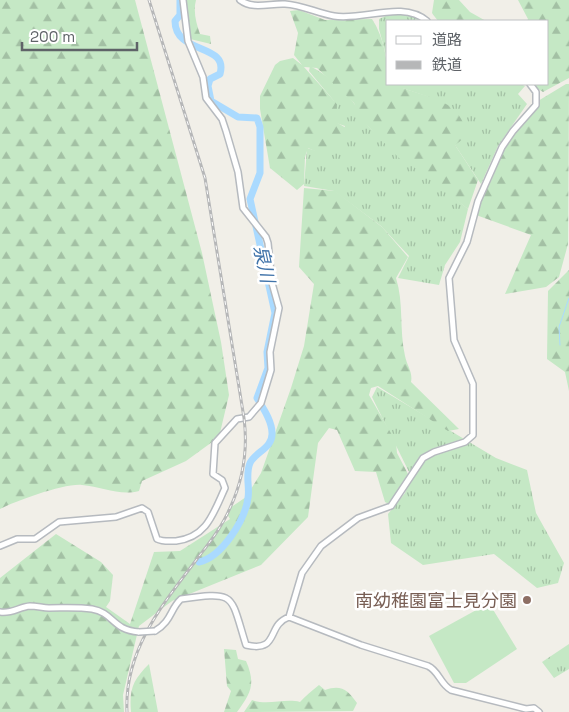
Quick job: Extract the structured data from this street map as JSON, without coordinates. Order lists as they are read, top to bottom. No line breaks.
{"water":["泉川"],"places":["南幼稚園富士見分園"],"legend":["道路","鉄道"],"scale_bar":"200 m"}
